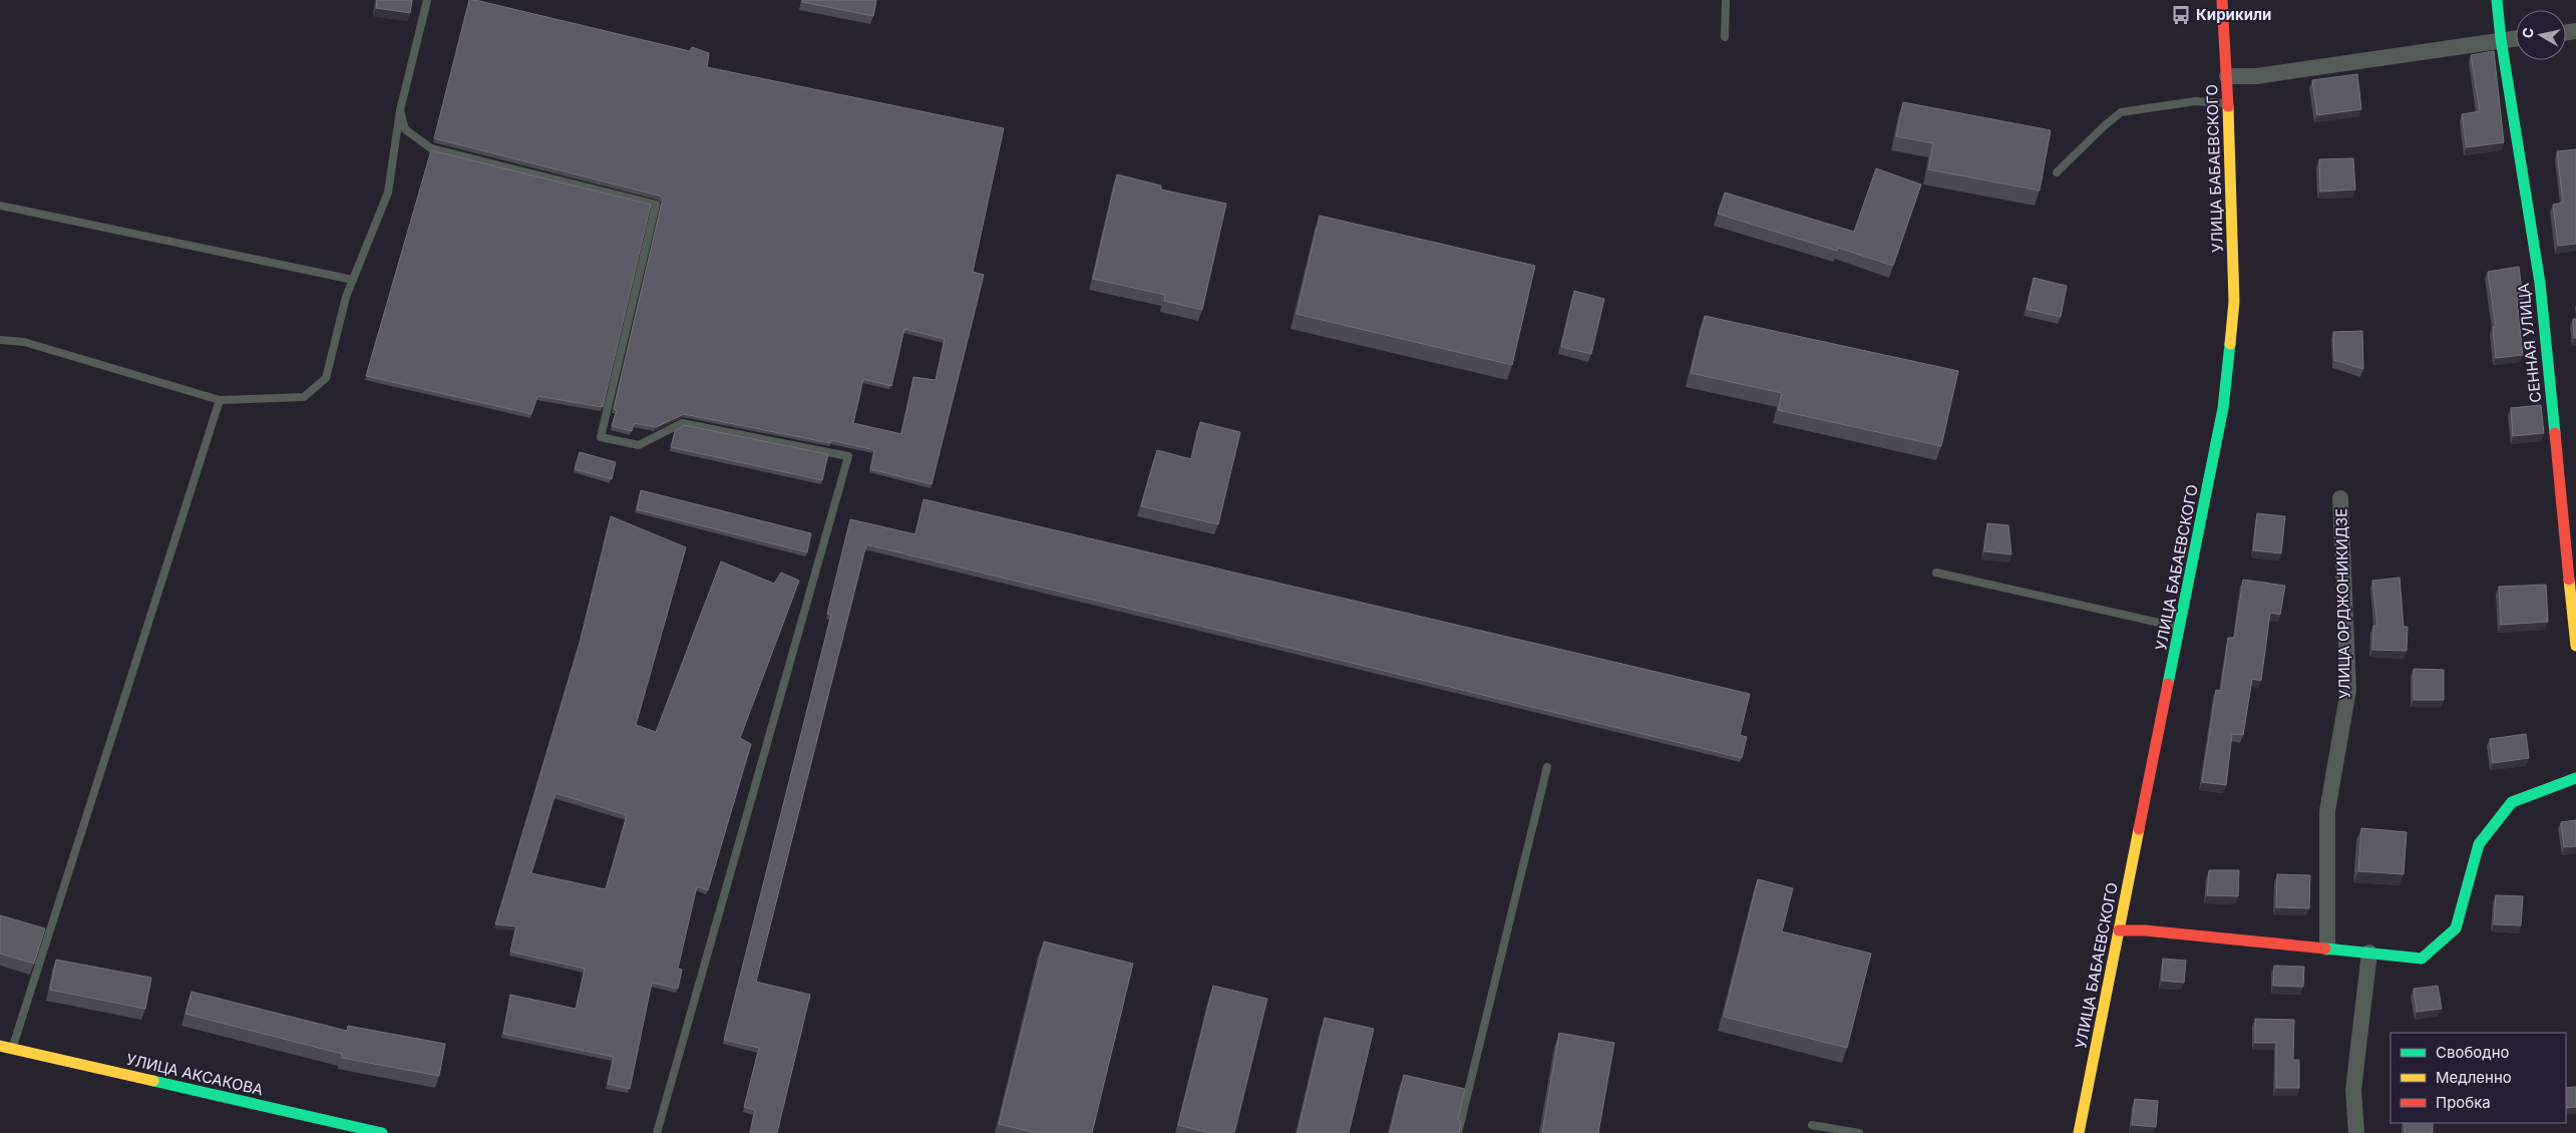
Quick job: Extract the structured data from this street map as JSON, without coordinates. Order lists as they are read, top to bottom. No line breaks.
{"streets":{"street":["УЛИЦА БАБАЕВСКОГО","СЕННАЯ УЛИЦА","УЛИЦА ОРДЖОНИКИДЗЕ","УЛИЦА АКСАКОВА"]},"places":{"bus stop":["Кирикили"]},"legend":["Свободно","Медленно","Пробка"],"north":"left"}
